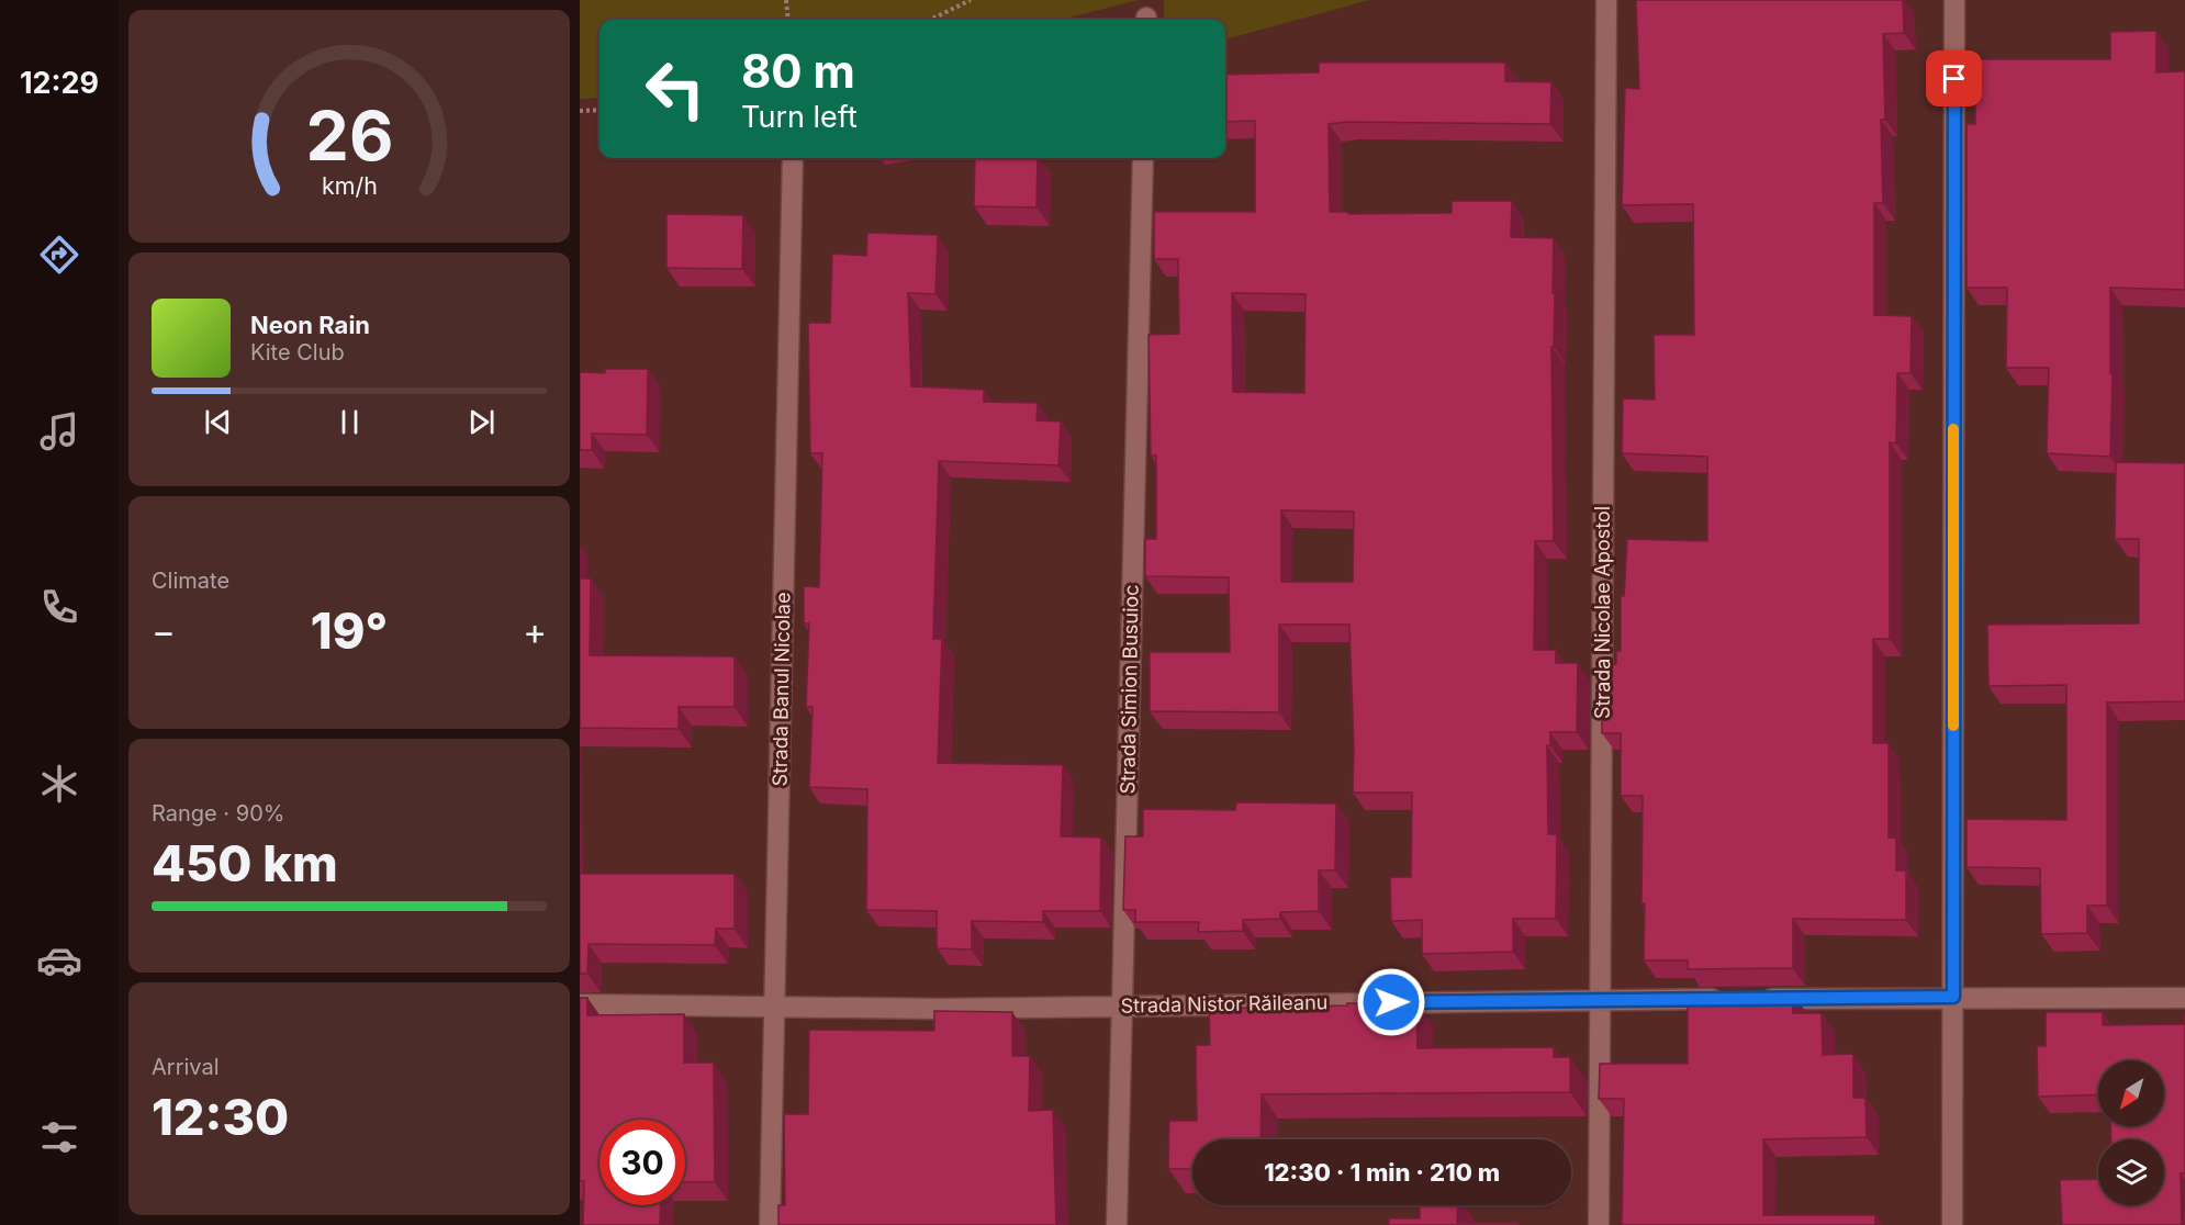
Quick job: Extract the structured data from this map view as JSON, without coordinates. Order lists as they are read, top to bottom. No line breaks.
{"streets":{"street":["Strada Nicolae Apostol","Strada Banul Nicolae","Strada Simion Busuioc","Strada Nistor Răileanu"]},"crossings":[["Strada Nicolae Apostol","Strada Nistor Răileanu"],["Strada Banul Nicolae","Strada Nistor Răileanu"],["Strada Simion Busuioc","Strada Nistor Răileanu"]],"north":"bottom left","page":{"tabs":"12:29","turn":["80 m","Turn left"],"song":["Neon Rain","Kite Club"],"tile":["Climate",["Range · 90%","450 km"],["Arrival","12:30"]],"heat":["−","19°","+"],"limit":"30","trip":"12:30 · 1 min · 210 m","gauge":["26","km/h"]}}
